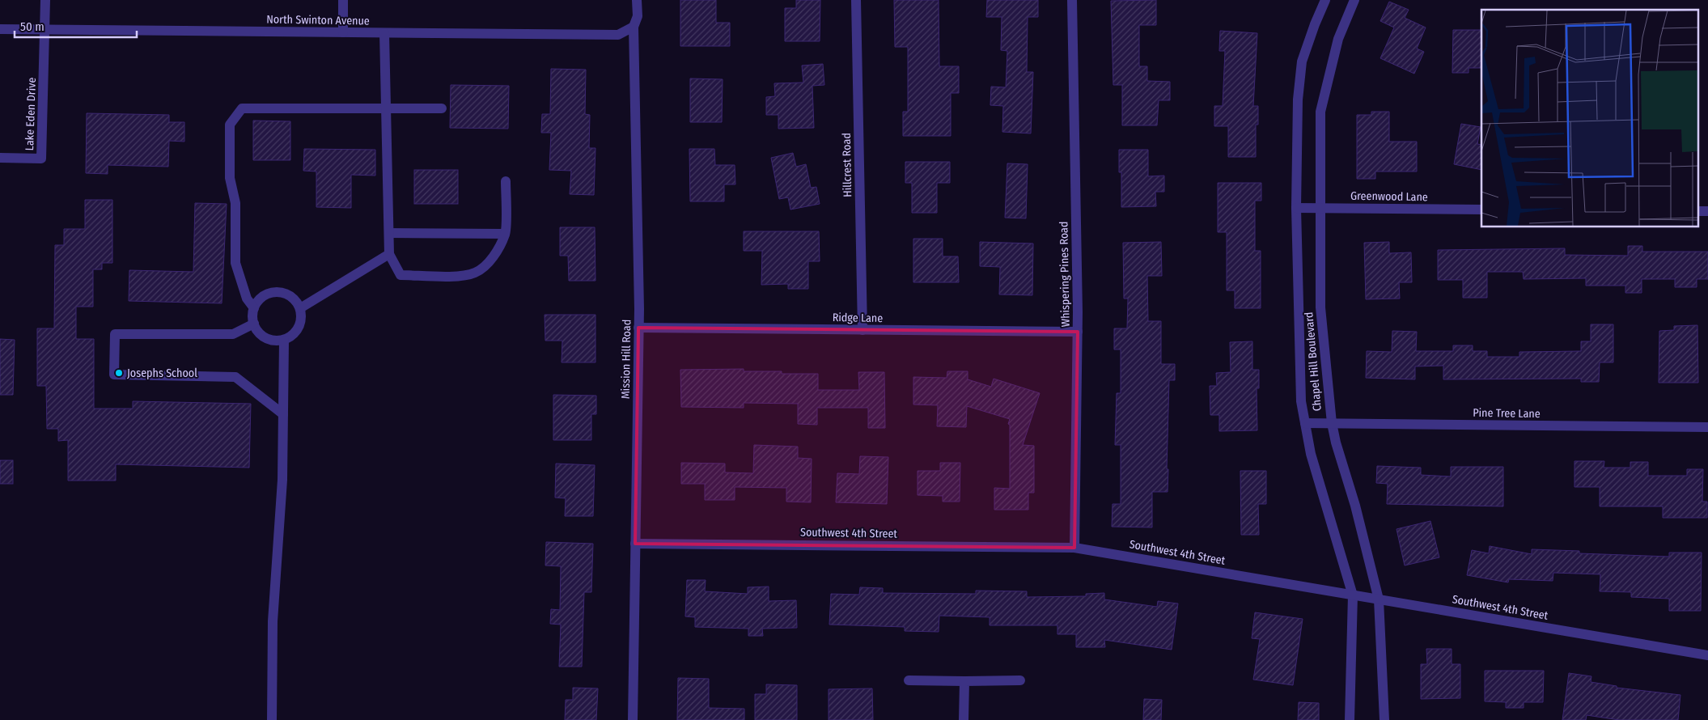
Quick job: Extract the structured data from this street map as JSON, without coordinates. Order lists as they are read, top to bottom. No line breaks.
{"streets":{"street":["North Swinton Avenue","Lake Eden Drive","Hillcrest Road","Greenwood Lane","Whispering Pines Road","Ridge Lane","Mission Hill Road","Chapel Hill Boulevard","Pine Tree Lane","Southwest 4th Street"]},"crossings":[["North Swinton Avenue","Lake Eden Drive"],["North Swinton Avenue","Mission Hill Road"],["Hillcrest Road","Ridge Lane"],["Greenwood Lane","Chapel Hill Boulevard"],["Whispering Pines Road","Ridge Lane"],["Whispering Pines Road","Southwest 4th Street"],["Ridge Lane","Mission Hill Road"],["Mission Hill Road","Southwest 4th Street"],["Chapel Hill Boulevard","Pine Tree Lane"],["Chapel Hill Boulevard","Southwest 4th Street"]],"places":["Josephs School"],"scale_bar":"50 m"}
